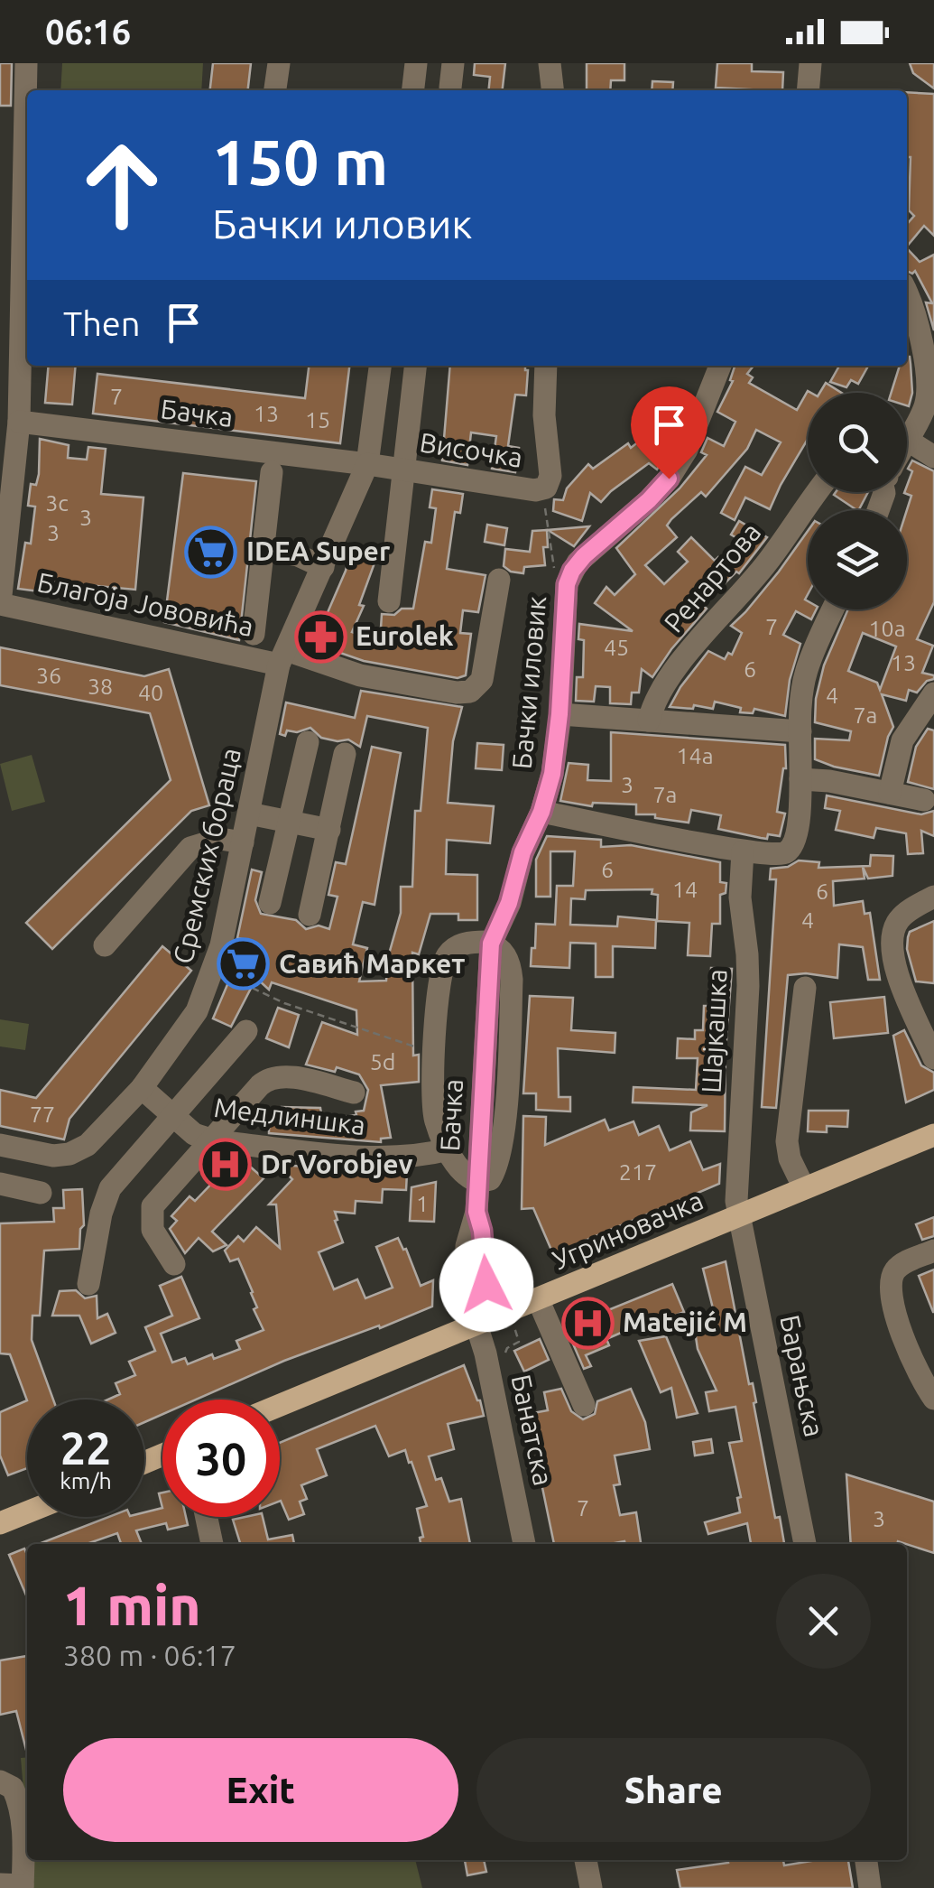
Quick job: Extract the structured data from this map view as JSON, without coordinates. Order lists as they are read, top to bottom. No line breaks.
{"streets":{"main road":["Угриновачка"],"street":["Бачка","Височка","Ренартова","Благоја Јововића","Бачки иловик","Сремских бораца","Шајкашка","Медлиншка","Барањска","Банатска"]},"crossings":[["Бачка","Височка"],["Бачка","Бачки иловик"],["Бачка","Медлиншка"],["Бачка","Угриновачка"],["Бачка","Банатска"],["Благоја Јововића","Сремских бораца"],["Сремских бораца","Медлиншка"],["Шајкашка","Угриновачка"],["Шајкашка","Барањска"],["Угриновачка","Барањска"],["Угриновачка","Банатска"]],"places":{"supermarket":["IDEA Super","Савић Маркет"],"pharmacy":["Eurolek"],"hospital":["Dr Vorobjev","Matejić M"]},"house_numbers":["7","13","15","3c","3","3","7","10a","45","13","6","36","38","40","4","7a","14a","3","7a","6","14","6","4","5d","77","217","1","7","3"],"page":{"status":"06:16","turn":["150 m","Бачки иловик"],"then":"Then","speed":"22 km/h","limit":"30","heading":["1 min","380 m · 06:17"],"buttons":["Exit","Share"]}}
